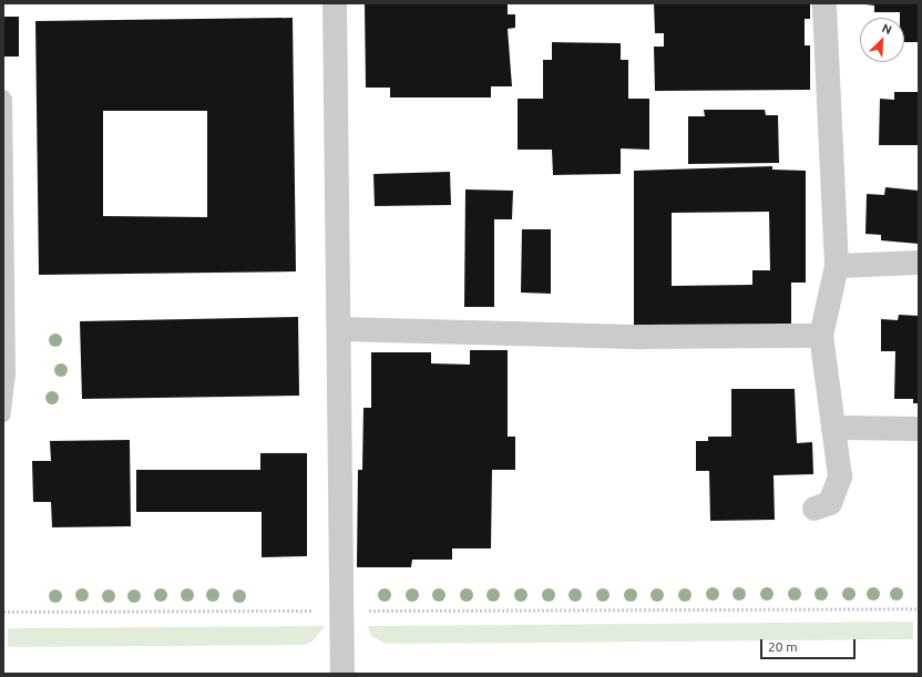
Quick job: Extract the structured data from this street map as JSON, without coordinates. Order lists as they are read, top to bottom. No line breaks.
{"scale_bar":"20 m","north":"top right"}
